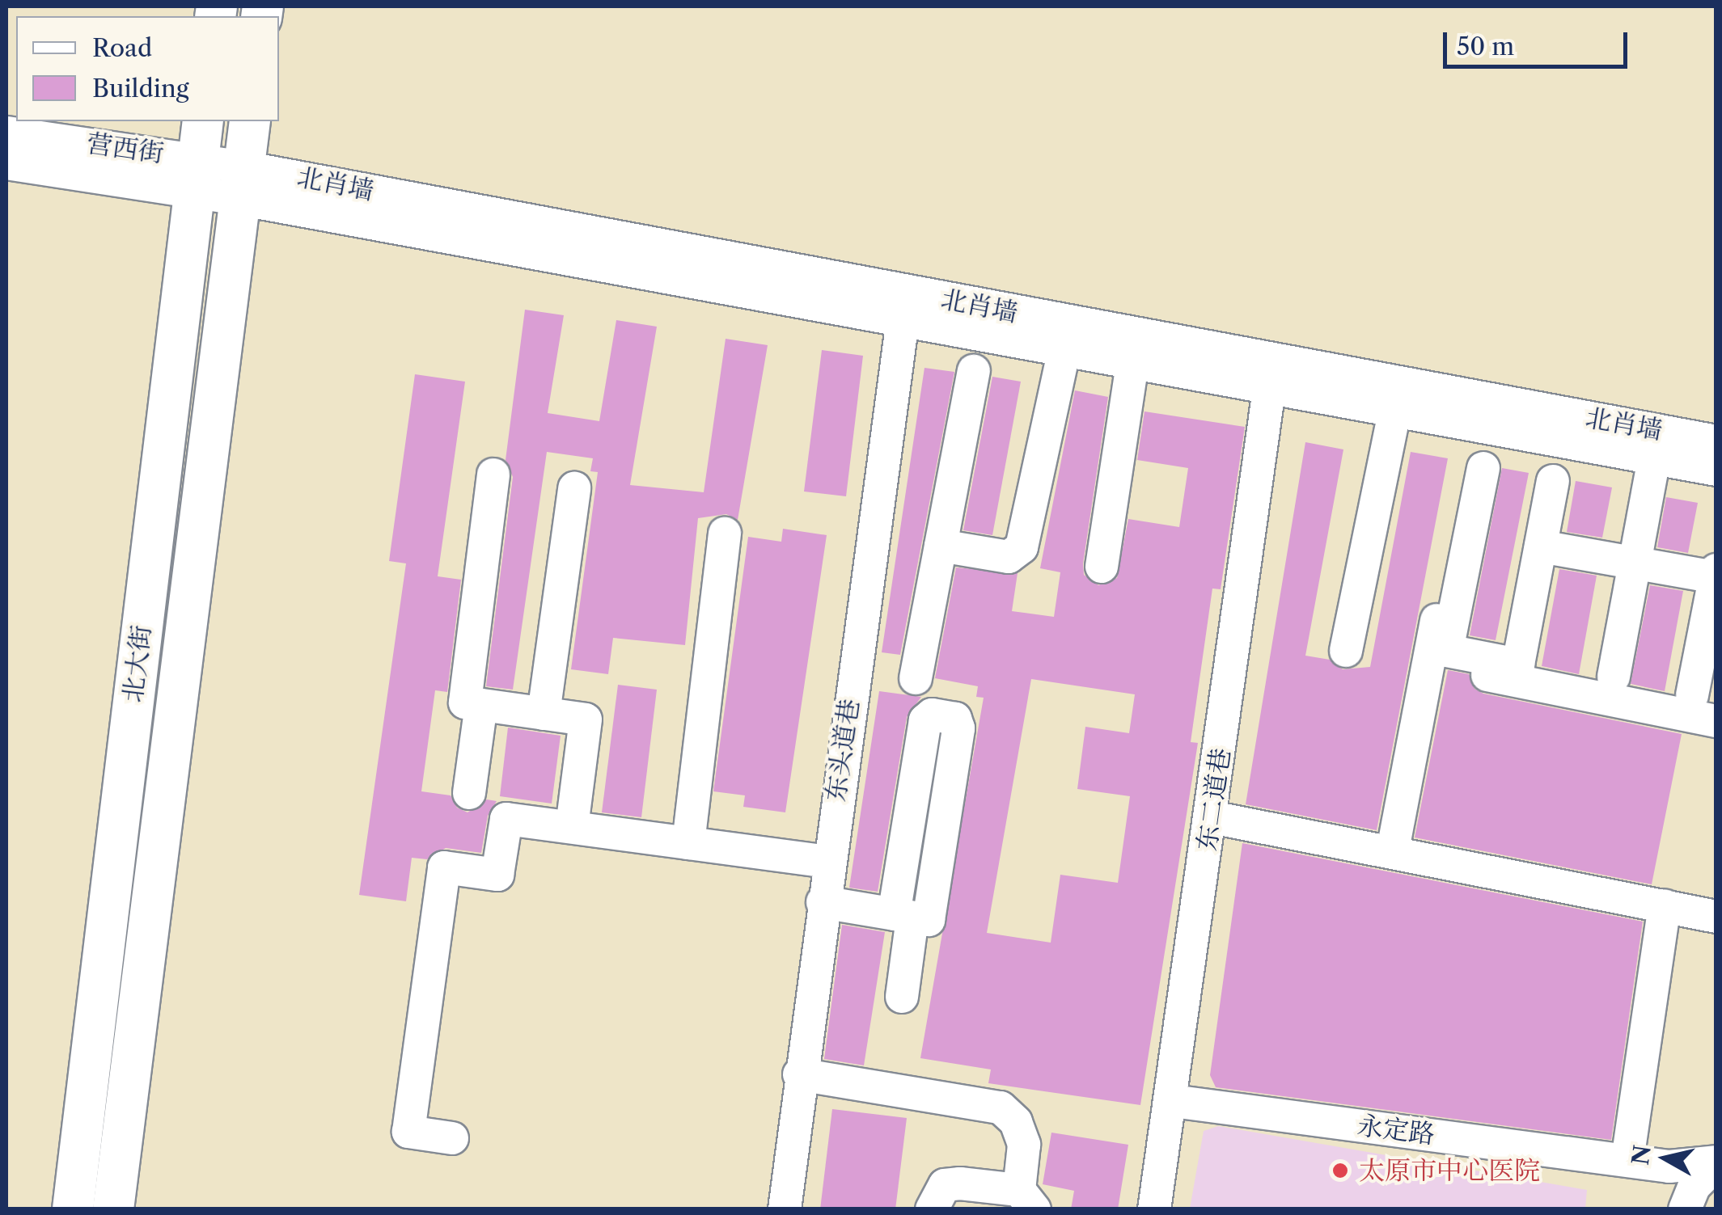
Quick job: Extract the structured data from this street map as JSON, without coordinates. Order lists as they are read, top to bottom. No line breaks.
{"streets":{"main road":["北大街"],"street":["营西街","北肖墙","东头道巷","东二道巷","永定路"]},"crossings":[["营西街","北肖墙"],["营西街","北大街"],["北肖墙","东头道巷"],["东二道巷","永定路"]],"places":["太原市中心医院"],"legend":["Road","Building"],"scale_bar":"50 m","north":"left"}
